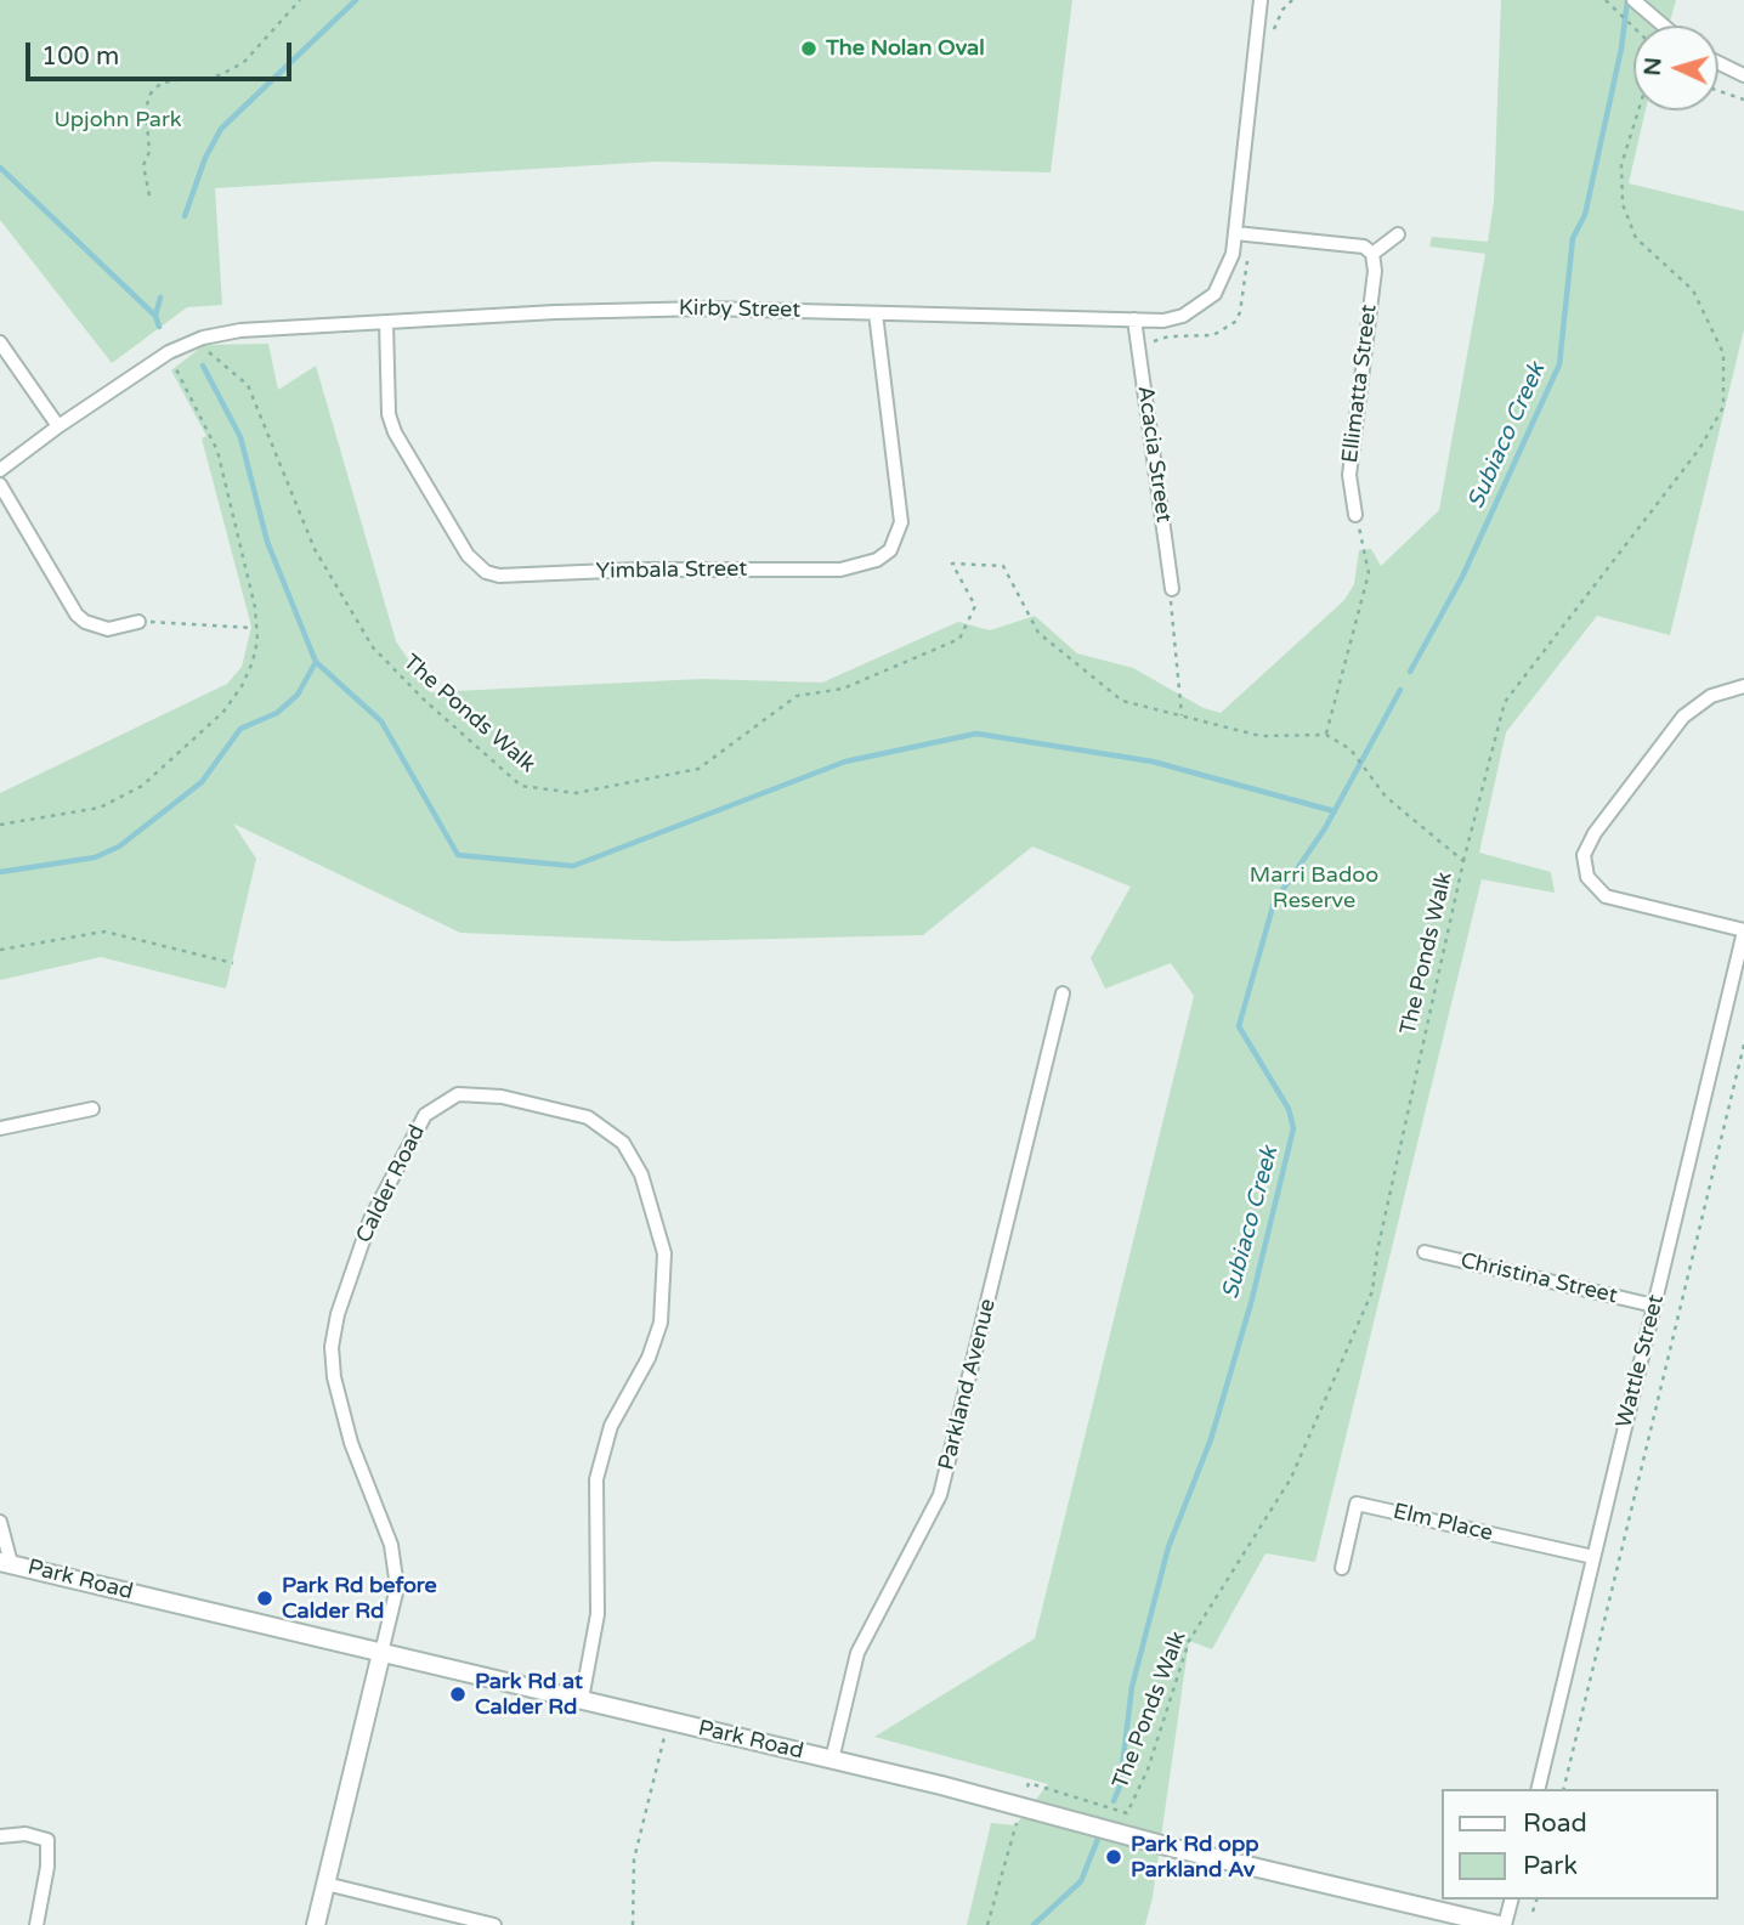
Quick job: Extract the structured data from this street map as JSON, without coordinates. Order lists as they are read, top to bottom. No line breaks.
{"streets":{"street":["Kirby Street","Ellimatta Street","Acacia Street","Yimbala Street","Calder Road","Christina Street","Wattle Street","Parkland Avenue","Elm Place","Park Road"],"path":["The Ponds Walk"]},"crossings":[["Kirby Street","Acacia Street"],["Kirby Street","Yimbala Street"],["Calder Road","Park Road"],["Christina Street","Wattle Street"],["Wattle Street","Elm Place"],["Parkland Avenue","Park Road"]],"water":["Subiaco Creek"],"parks":["Upjohn Park","Marri Badoo Reserve"],"places":["The Nolan Oval","Park Rd before Calder Rd","Park Rd at Calder Rd","Park Rd opp Parkland Av"],"legend":["Road","Park"],"scale_bar":"100 m","north":"left"}
